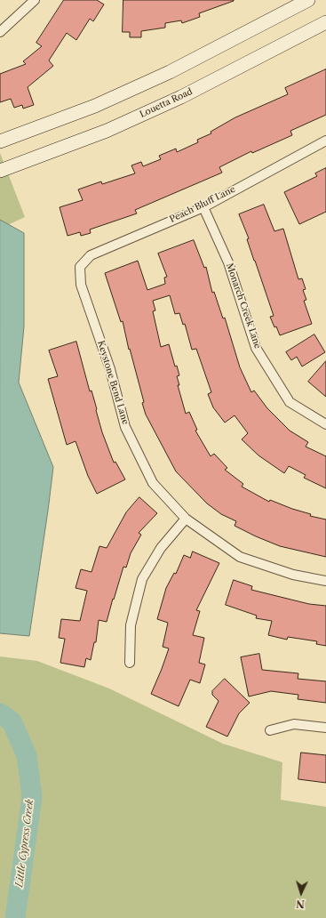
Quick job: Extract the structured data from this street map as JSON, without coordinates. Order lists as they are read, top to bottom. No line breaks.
{"streets":{"main road":["Louetta Road"],"street":["Peach Bluff Lane","Monarch Creek Lane","Keystone Bend Lane"]},"crossings":[["Peach Bluff Lane","Monarch Creek Lane"],["Peach Bluff Lane","Keystone Bend Lane"]],"water":["Little Cypress Creek"],"north":"bottom"}
